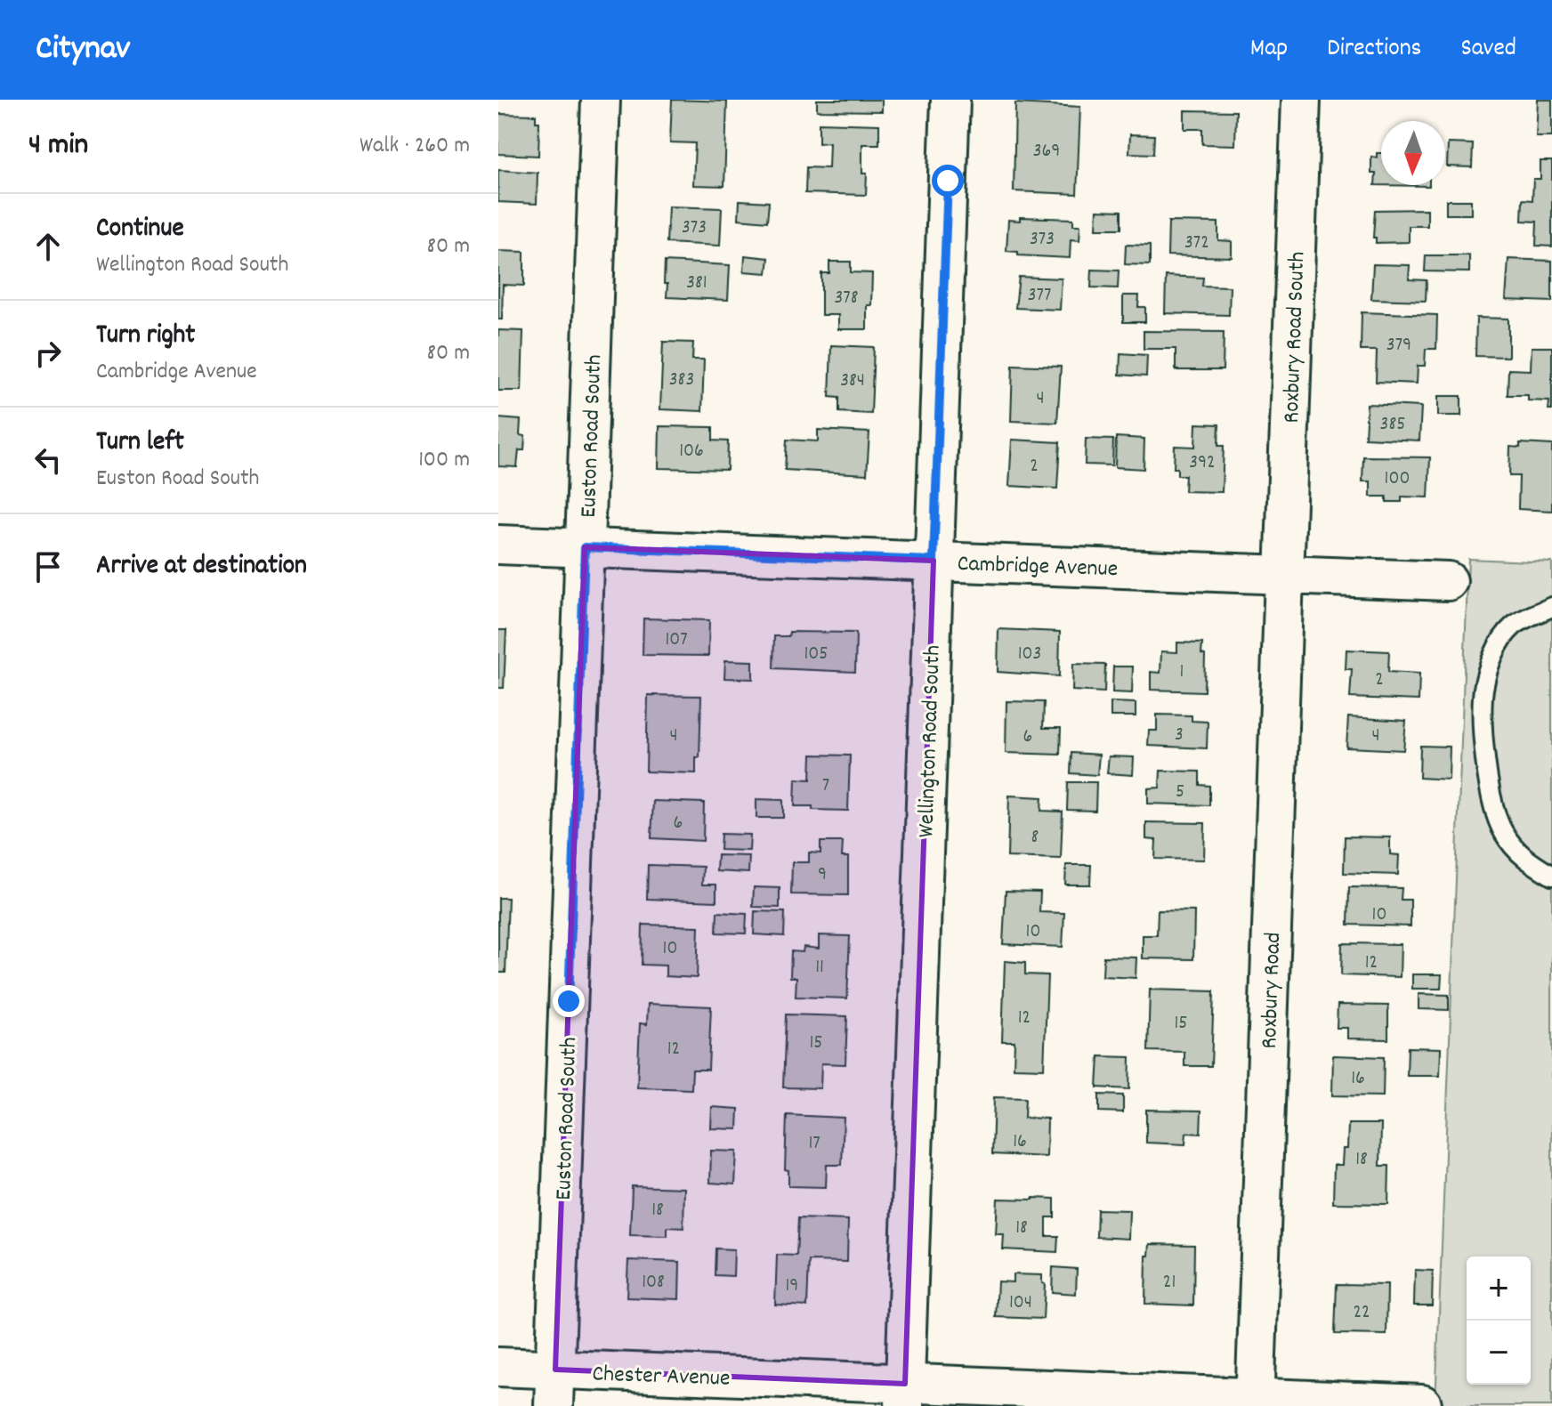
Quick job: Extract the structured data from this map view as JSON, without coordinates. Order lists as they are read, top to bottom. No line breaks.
{"streets":{"street":["Roxbury Road South","Euston Road South","Cambridge Avenue","Wellington Road South","Roxbury Road","Chester Avenue"]},"crossings":[["Roxbury Road South","Cambridge Avenue"],["Roxbury Road South","Roxbury Road"],["Euston Road South","Cambridge Avenue"],["Euston Road South","Chester Avenue"],["Cambridge Avenue","Wellington Road South"],["Cambridge Avenue","Roxbury Road"],["Wellington Road South","Chester Avenue"],["Roxbury Road","Chester Avenue"]],"house_numbers":["369","373","373","372","381","377","378","379","383","384","4","385","106","392","2","100","107","105","103","1","2","3","4","4","6","7","5","6","8","9","10","10","10","12","11","12","15","15","12","16","16","17","18","18","18","108","21","19","104","22"],"north":"bottom","page":{"header":"Citynav","nav":["Map","Directions","Saved"],"heading":["4 min","Walk · 260 m"],"list":[["Continue","Wellington Road South","80 m"],["Turn right","Cambridge Avenue","80 m"],["Turn left","Euston Road South","100 m"],"Arrive at destination"],"map_buttons":["+","−"]}}
